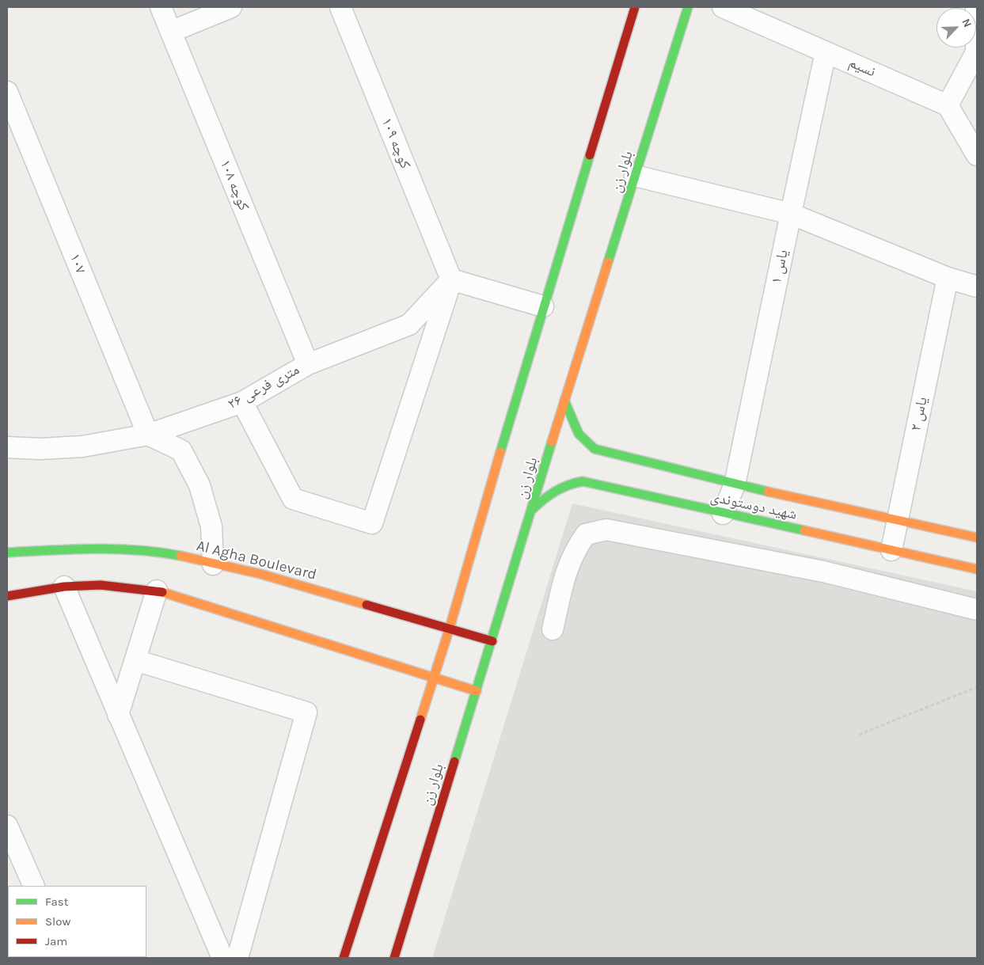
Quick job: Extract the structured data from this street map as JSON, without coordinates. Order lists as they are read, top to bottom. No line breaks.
{"streets":{"main road":["بلوار زن","شهید دوستوندی","Al Agha Boulevard"],"street":["نسیم","کوچه ۱۰۹","کوچه ۱۰۸","۱۰۷","یاس ۱","۲۶ متری فرعی","یاس ۲"]},"crossings":[["نسیم","یاس ۱"],["کوچه ۱۰۹","۲۶ متری فرعی"],["بلوار زن","شهید دوستوندی"],["بلوار زن","Al Agha Boulevard"],["کوچه ۱۰۸","۲۶ متری فرعی"],["۱۰۷","۲۶ متری فرعی"],["یاس ۱","شهید دوستوندی"],["یاس ۲","شهید دوستوندی"]],"legend":["Fast","Slow","Jam"],"north":"top right"}
